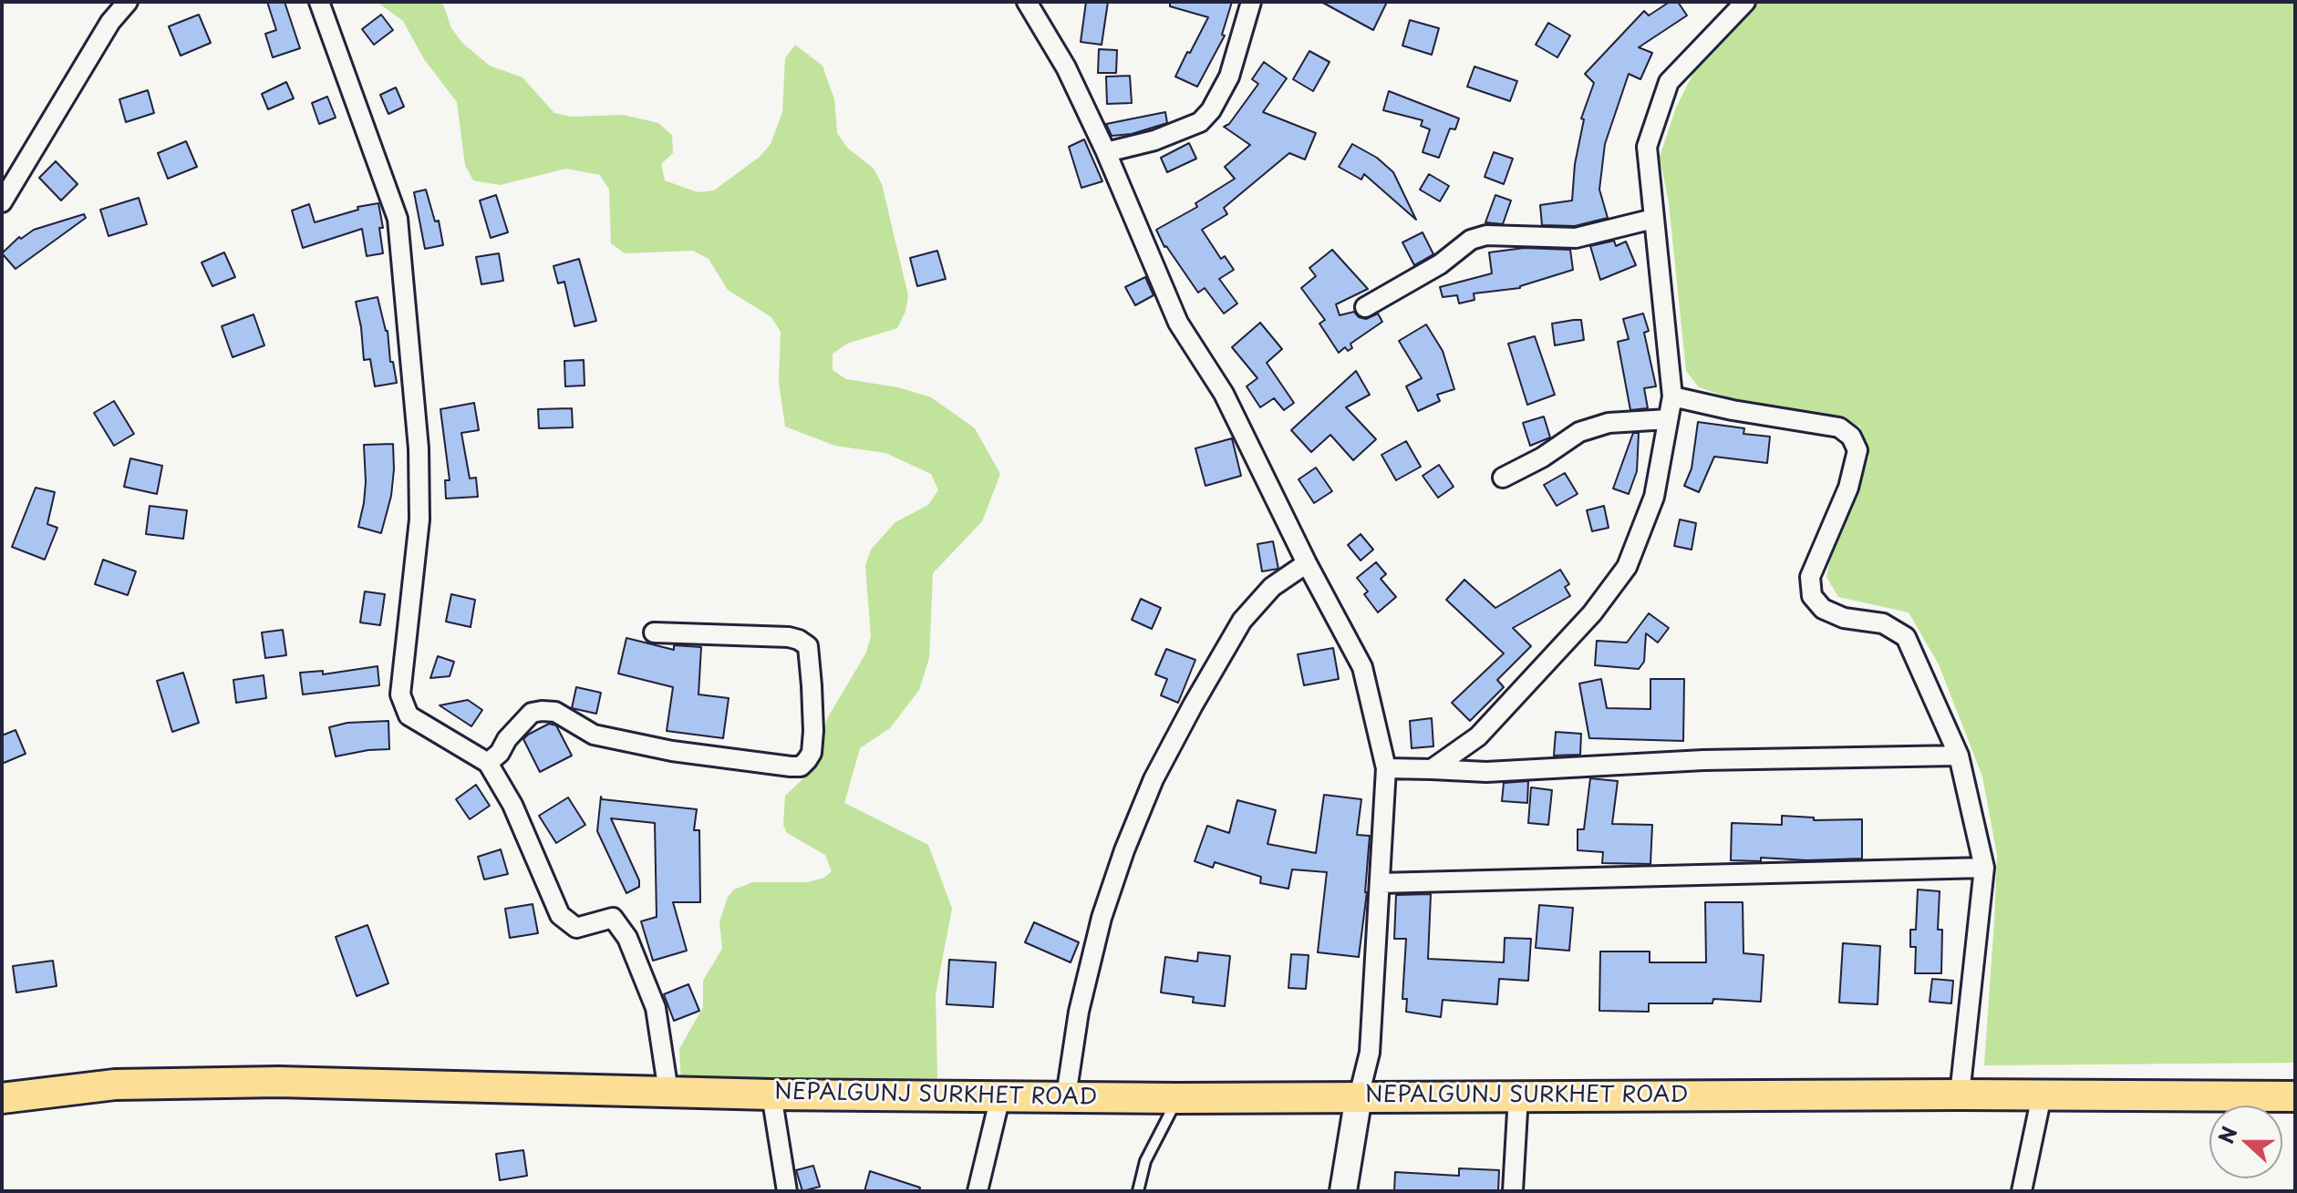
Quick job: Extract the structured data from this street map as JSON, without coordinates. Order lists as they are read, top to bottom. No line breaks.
{"streets":{"main road":["NEPALGUNJ SURKHET ROAD"]},"north":"left"}
